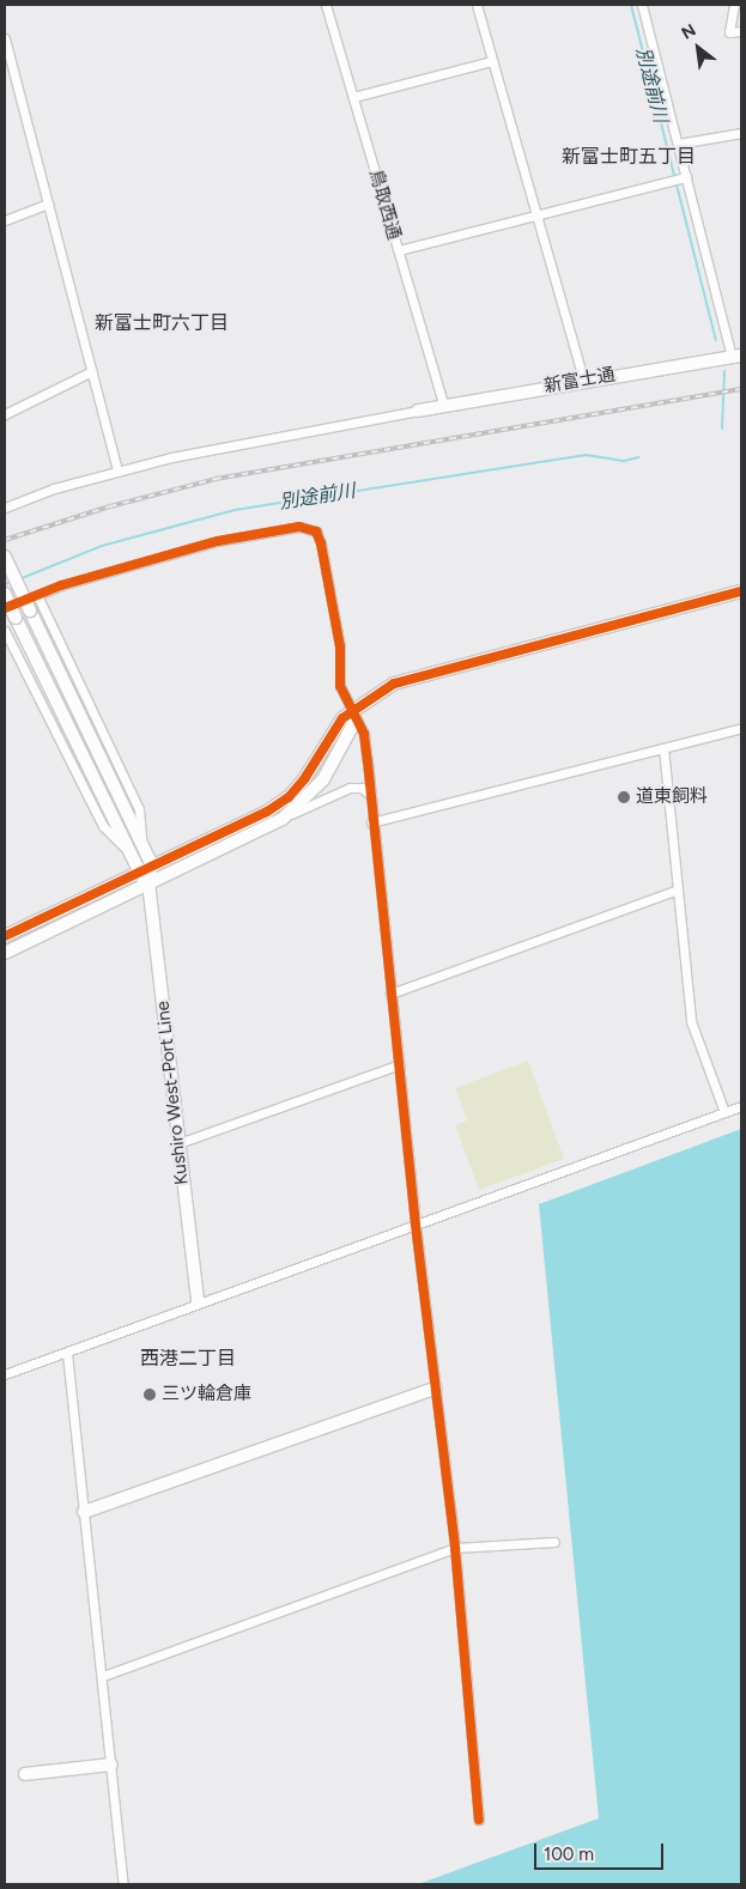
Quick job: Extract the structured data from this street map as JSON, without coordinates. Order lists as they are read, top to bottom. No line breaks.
{"streets":{"street":["鳥取西通","新富士通","Kushiro West-Port Line"]},"crossings":[["鳥取西通","新富士通"]],"districts":["新富士町五丁目","新富士町六丁目","西港二丁目"],"water":["別途前川"],"places":["道東飼料","三ツ輪倉庫"],"scale_bar":"100 m","north":"top left"}
